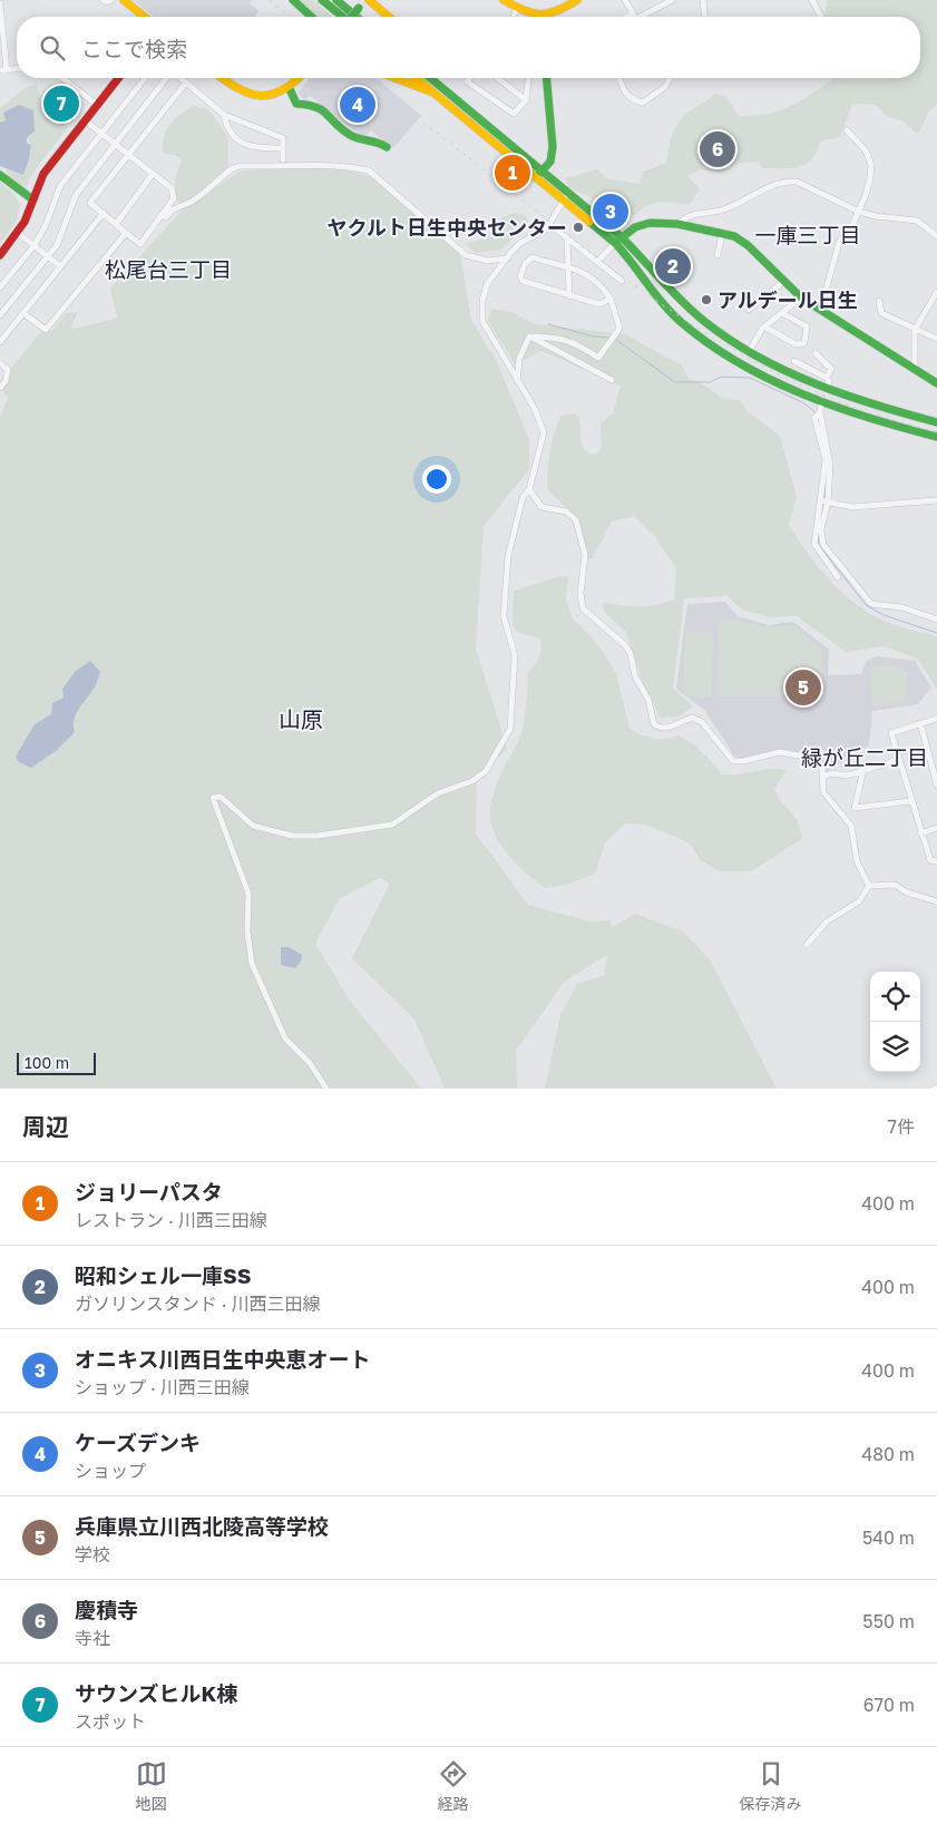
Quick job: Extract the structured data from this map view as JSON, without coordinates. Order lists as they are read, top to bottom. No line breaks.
{"districts":["一庫三丁目","松尾台三丁目","山原","緑が丘二丁目"],"places":["ヤクルト日生中央センター","アルデール日生"],"scale_bar":"100 m","page":{"search":"ここで検索","pins":["7","4","6","1","3","2","5"],"scale":"100 m","heading":["周辺","7件"],"list":[{"mark":"1","name":"ジョリーパスタ","note":"レストラン · 川西三田線","value":"400 m"},{"mark":"2","name":"昭和シェル一庫SS","note":"ガソリンスタンド · 川西三田線","value":"400 m"},{"mark":"3","name":"オニキス川西日生中央恵オート","note":"ショップ · 川西三田線","value":"400 m"},{"mark":"4","name":"ケーズデンキ","note":"ショップ","value":"480 m"},{"mark":"5","name":"兵庫県立川西北陵高等学校","note":"学校","value":"540 m"},{"mark":"6","name":"慶積寺","note":"寺社","value":"550 m"},{"mark":"7","name":"サウンズヒルK棟","note":"スポット","value":"670 m"}],"nav":["地図","経路","保存済み"]}}
